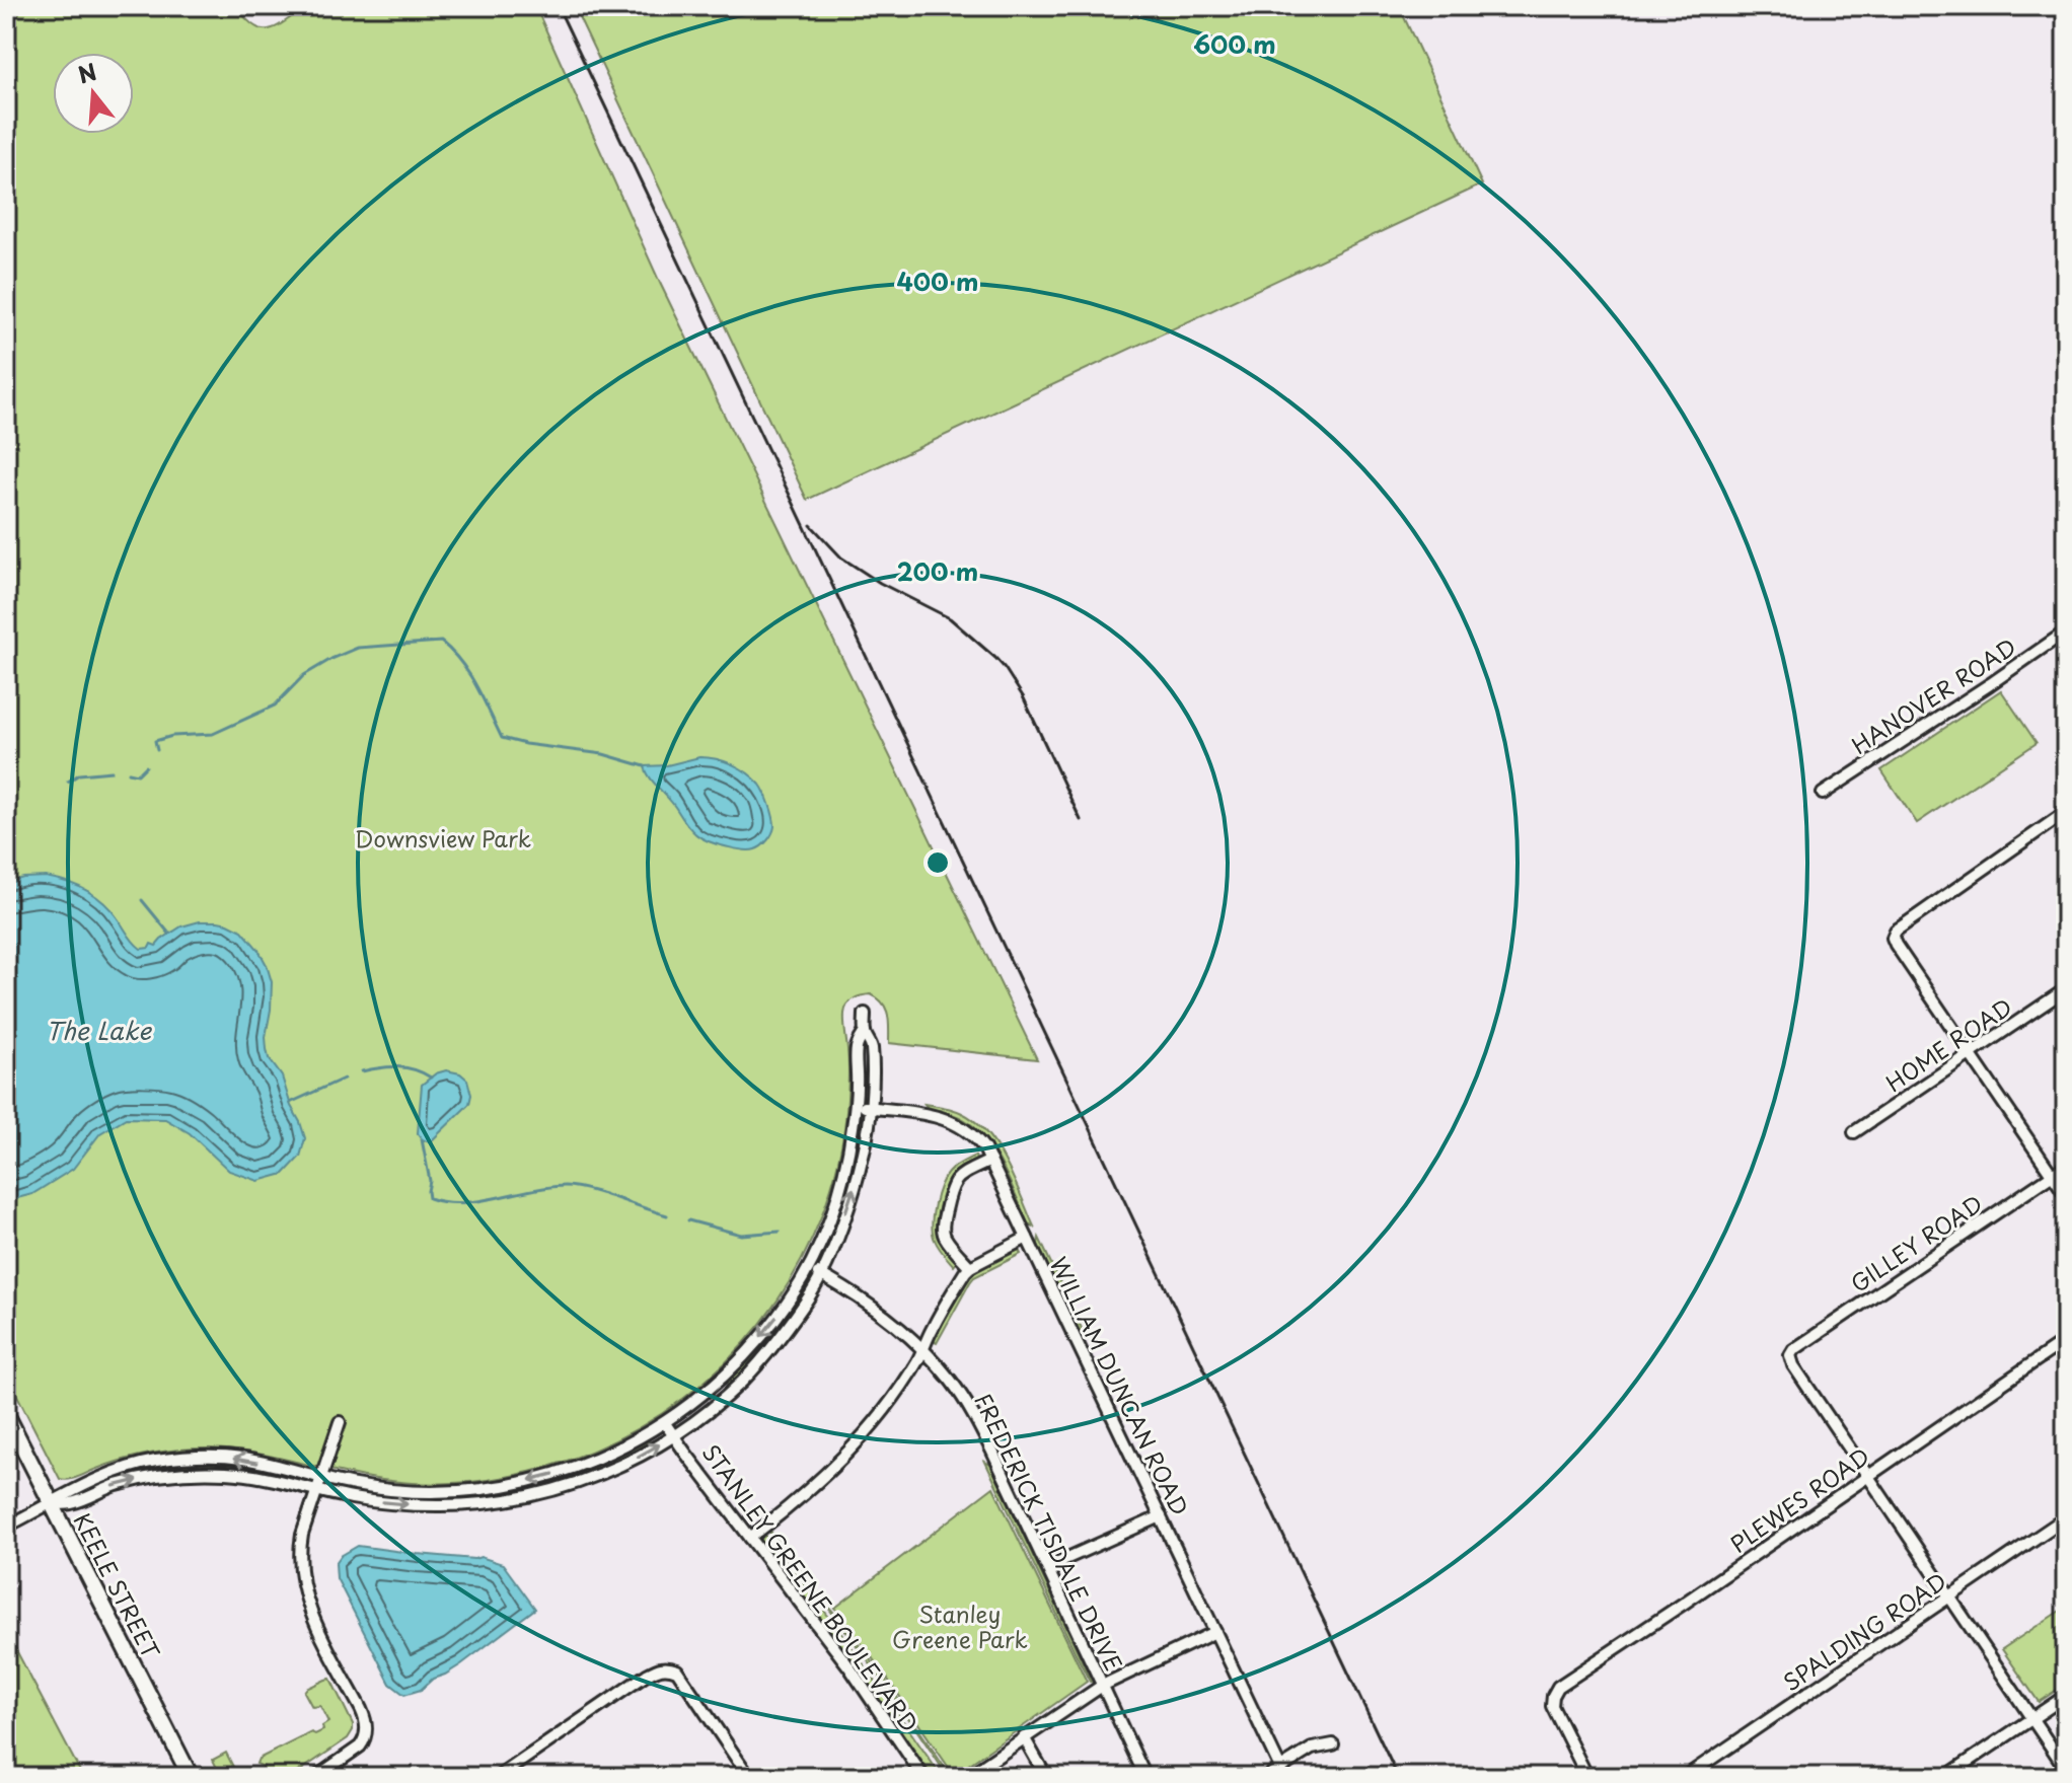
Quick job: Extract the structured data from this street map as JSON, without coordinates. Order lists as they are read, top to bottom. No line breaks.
{"streets":{"main road":["KEELE STREET"],"street":["HANOVER ROAD","HOME ROAD","GILLEY ROAD","WILLIAM DUNCAN ROAD","PLEWES ROAD","FREDERICK TISDALE DRIVE","STANLEY GREENE BOULEVARD","SPALDING ROAD"]},"crossings":[["GILLEY ROAD","PLEWES ROAD"]],"water":["The Lake"],"parks":["Downsview Park","Stanley Greene Park"],"north":"top","rings":["600 m","400 m","200 m"]}
